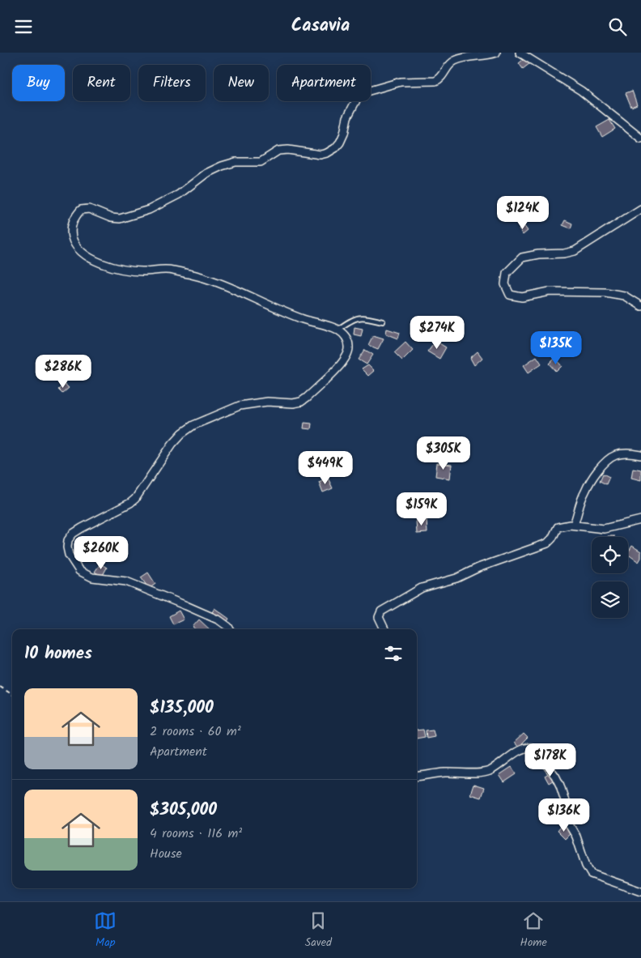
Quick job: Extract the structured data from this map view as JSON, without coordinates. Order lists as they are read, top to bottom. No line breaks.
{"page":{"header":"Casavia","chip":["Buy","Rent","Filters","New","Apartment"],"price":["$124K","$274K","$135K","$286K","$305K","$449K","$159K","$260K","$178K","$136K"],"heading":"10 homes","list":[{"name":"$135,000","note":"2 rooms · 60 m² · Apartment"},{"name":"$305,000","note":"4 rooms · 116 m² · House"}],"tabs":["Map","Saved","Home"]}}
